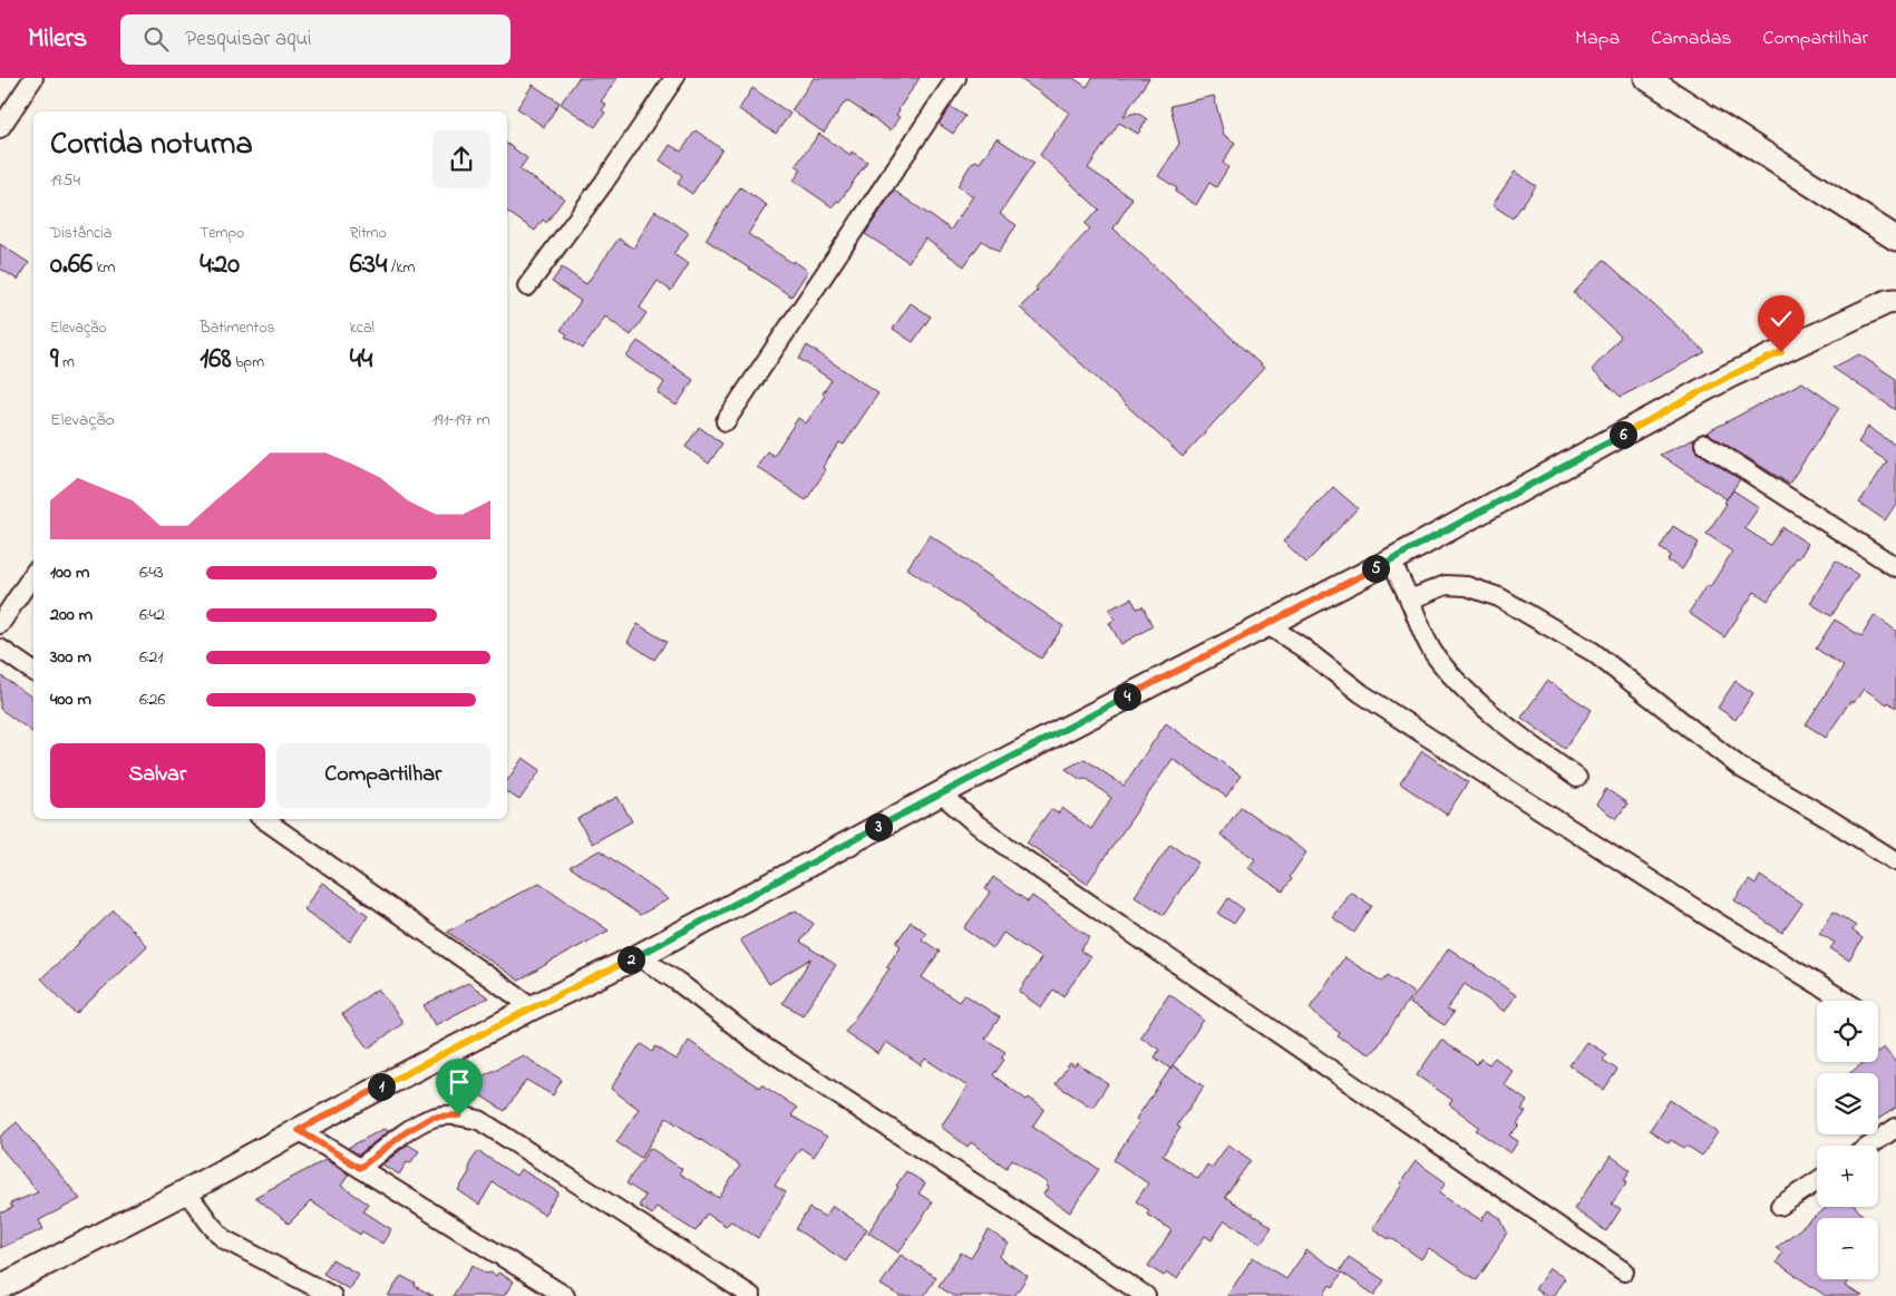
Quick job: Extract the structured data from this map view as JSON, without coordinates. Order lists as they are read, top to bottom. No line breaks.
{"page":{"header":"Milers","search":"Pesquisar aqui","nav":["Mapa","Camadas","Compartilhar"],"heading":["Corrida noturna","19:54"],"stats":[["Distância","0.66 km"],["Tempo","4:20"],["Ritmo","6:34 /km"],["Elevação","9 m"],["Batimentos","168 bpm"],["kcal","44"]],"chart":["Elevação","191–197 m"],"pins":["6","5","4","3","2","1"],"list":[{"name":"100 m","note":"6:43"},{"name":"200 m","note":"6:42"},{"name":"300 m","note":"6:21"},{"name":"400 m","note":"6:26"}],"buttons":["Salvar","Compartilhar"],"map_buttons":["+","−"]}}
